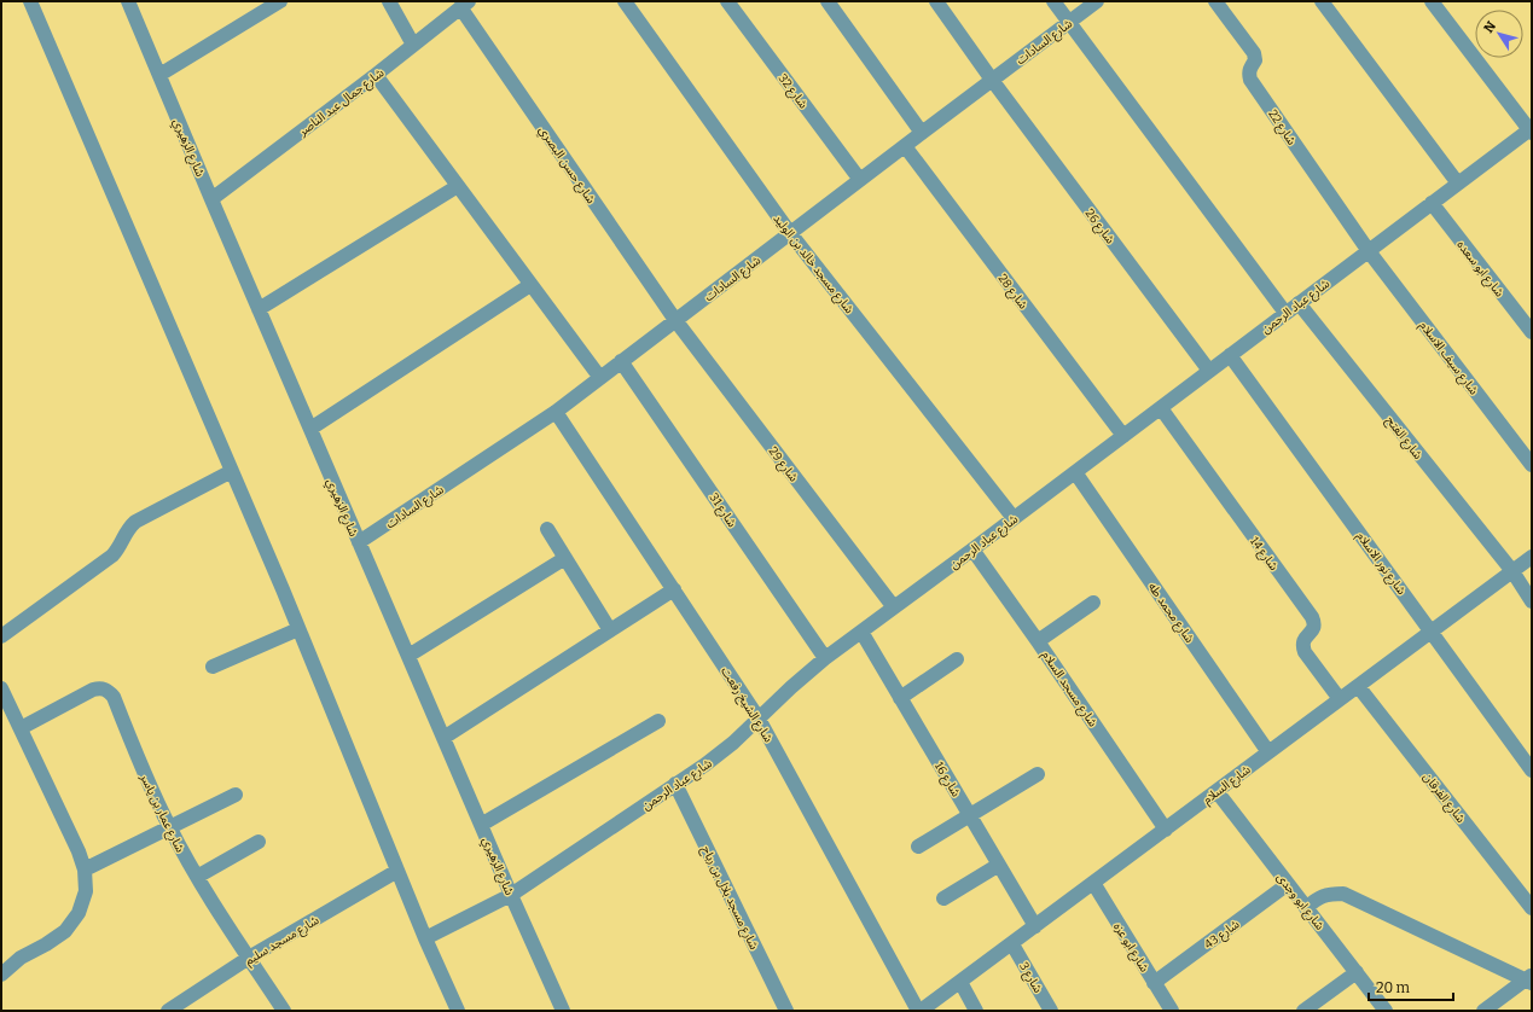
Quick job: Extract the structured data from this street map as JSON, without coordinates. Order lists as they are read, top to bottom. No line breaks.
{"streets":{"street":["شارع السادات","شارع 32","شارع جمال عبد الناصر","شارع 22","شارع الزهيري","شارع حسن البصري","شارع 26","شارع مسجد خالد بن الوليد","شارع ابو سعده","شارع 28","شارع عباد الرحمن","شارع سيف الاسلام","شارع الفتح","شارع 29","شارع 31","شارع 14","شارع نور الاسلام","شارع محمد طه","شارع مسجد السلام","شارع الشيخ رفعت","شارع 16","شارع السلام","شارع الفرقان","شارع عمار بن ياسر","شارع مسجد بلال بن رباح","شارع ابو وجدى","شارع 43","شارع مسجد سليم","شارع ابو عزه","شارع 3"]},"crossings":[["شارع السادات","شارع 32"],["شارع السادات","شارع الزهيري"],["شارع السادات","شارع حسن البصري"],["شارع السادات","شارع 26"],["شارع السادات","شارع مسجد خالد بن الوليد"],["شارع السادات","شارع 28"],["شارع السادات","شارع 29"],["شارع السادات","شارع 31"],["شارع السادات","شارع الشيخ رفعت"],["شارع جمال عبد الناصر","شارع الزهيري"],["شارع جمال عبد الناصر","شارع حسن البصري"],["شارع 22","شارع عباد الرحمن"],["شارع 22","شارع سيف الاسلام"],["شارع الزهيري","شارع عباد الرحمن"],["شارع حسن البصري","شارع 29"],["شارع 26","شارع عباد الرحمن"],["شارع مسجد خالد بن الوليد","شارع عباد الرحمن"],["شارع ابو سعده","شارع عباد الرحمن"],["شارع 28","شارع عباد الرحمن"],["شارع عباد الرحمن","شارع سيف الاسلام"],["شارع عباد الرحمن","شارع الفتح"],["شارع عباد الرحمن","شارع 29"],["شارع عباد الرحمن","شارع 31"],["شارع عباد الرحمن","شارع 14"],["شارع عباد الرحمن","شارع نور الاسلام"],["شارع عباد الرحمن","شارع محمد طه"],["شارع عباد الرحمن","شارع مسجد السلام"],["شارع عباد الرحمن","شارع الشيخ رفعت"],["شارع عباد الرحمن","شارع 16"],["شارع عباد الرحمن","شارع مسجد بلال بن رباح"],["شارع الفتح","شارع السلام"],["شارع 14","شارع السلام"],["شارع نور الاسلام","شارع السلام"],["شارع محمد طه","شارع السلام"],["شارع مسجد السلام","شارع السلام"],["شارع الشيخ رفعت","شارع السلام"],["شارع 16","شارع السلام"],["شارع السلام","شارع الفرقان"],["شارع السلام","شارع ابو وجدى"],["شارع السلام","شارع ابو عزه"],["شارع السلام","شارع 3"],["شارع عمار بن ياسر","شارع مسجد سليم"],["شارع ابو وجدى","شارع 43"],["شارع 43","شارع ابو عزه"]],"scale_bar":"20 m","north":"top left"}
